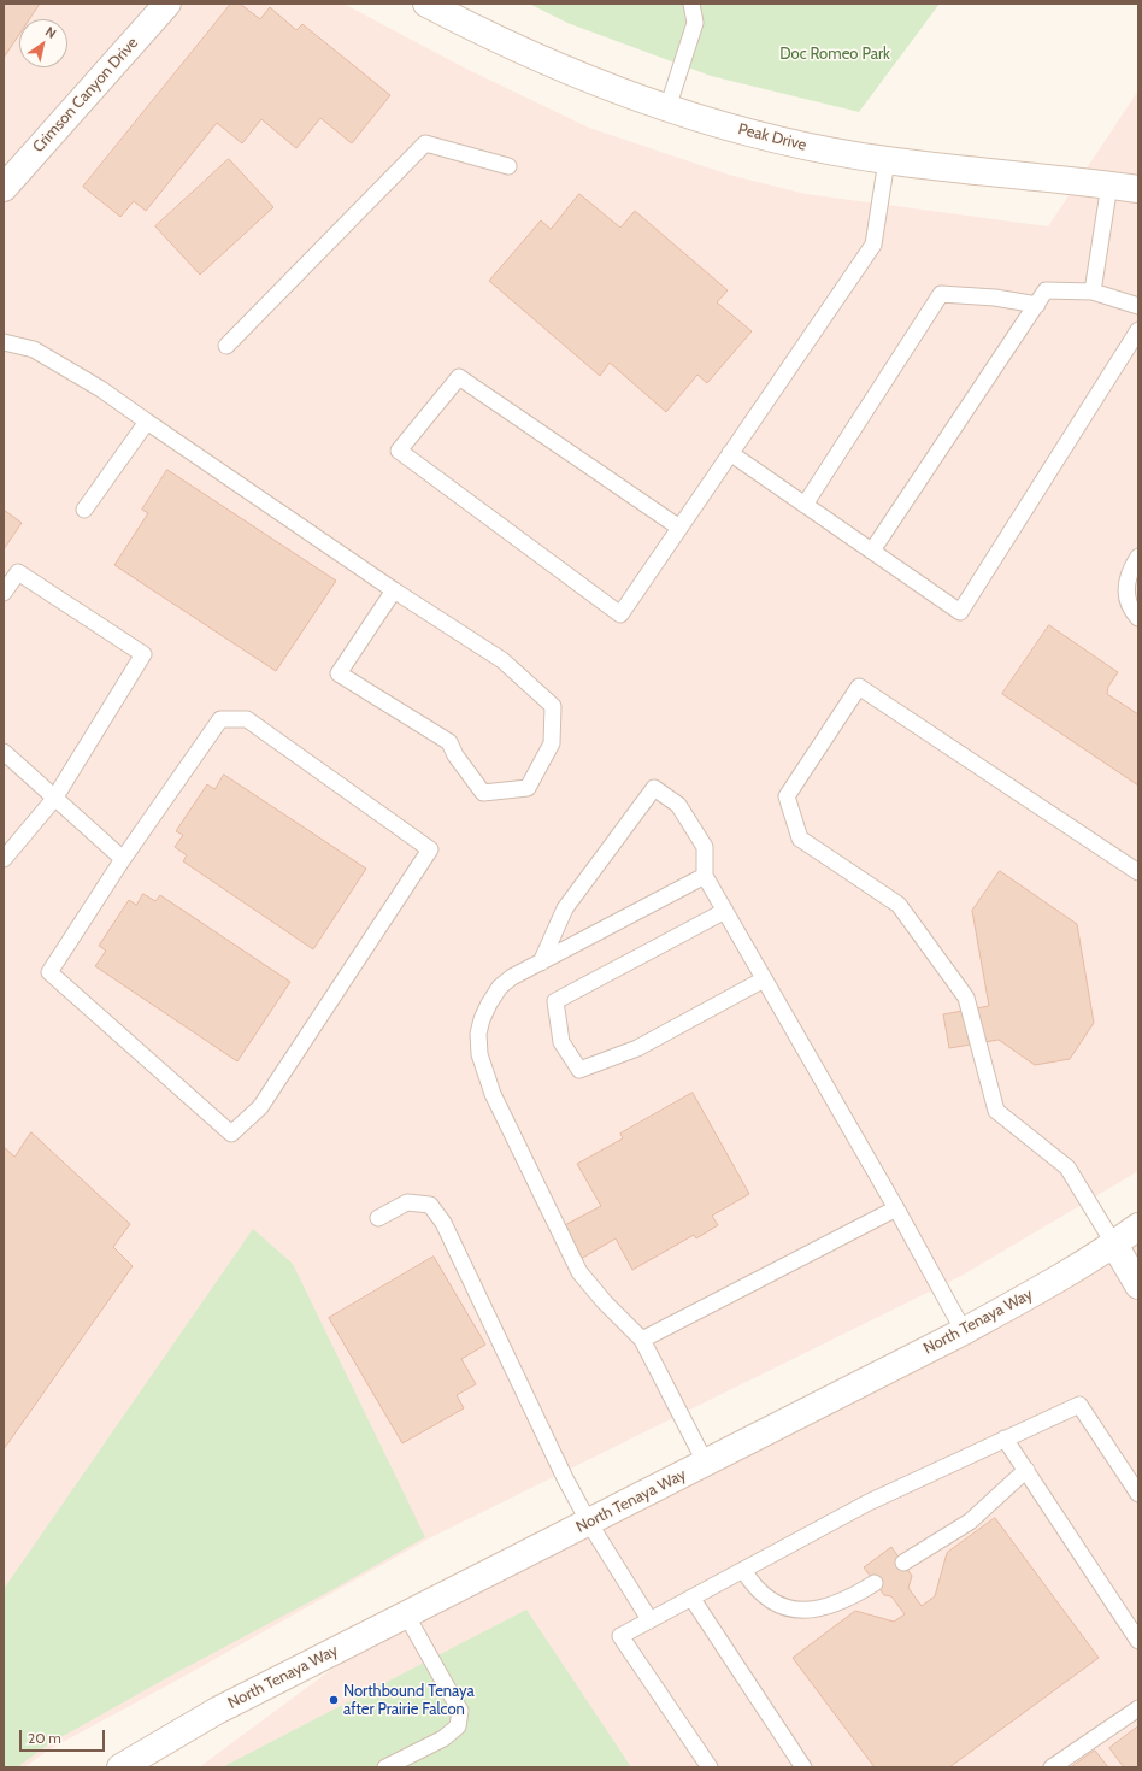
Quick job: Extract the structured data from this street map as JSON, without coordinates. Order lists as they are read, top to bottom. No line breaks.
{"streets":{"main road":["Crimson Canyon Drive","Peak Drive","North Tenaya Way"]},"parks":["Doc Romeo Park"],"places":["Northbound Tenaya after Prairie Falcon"],"scale_bar":"20 m","north":"top right"}
